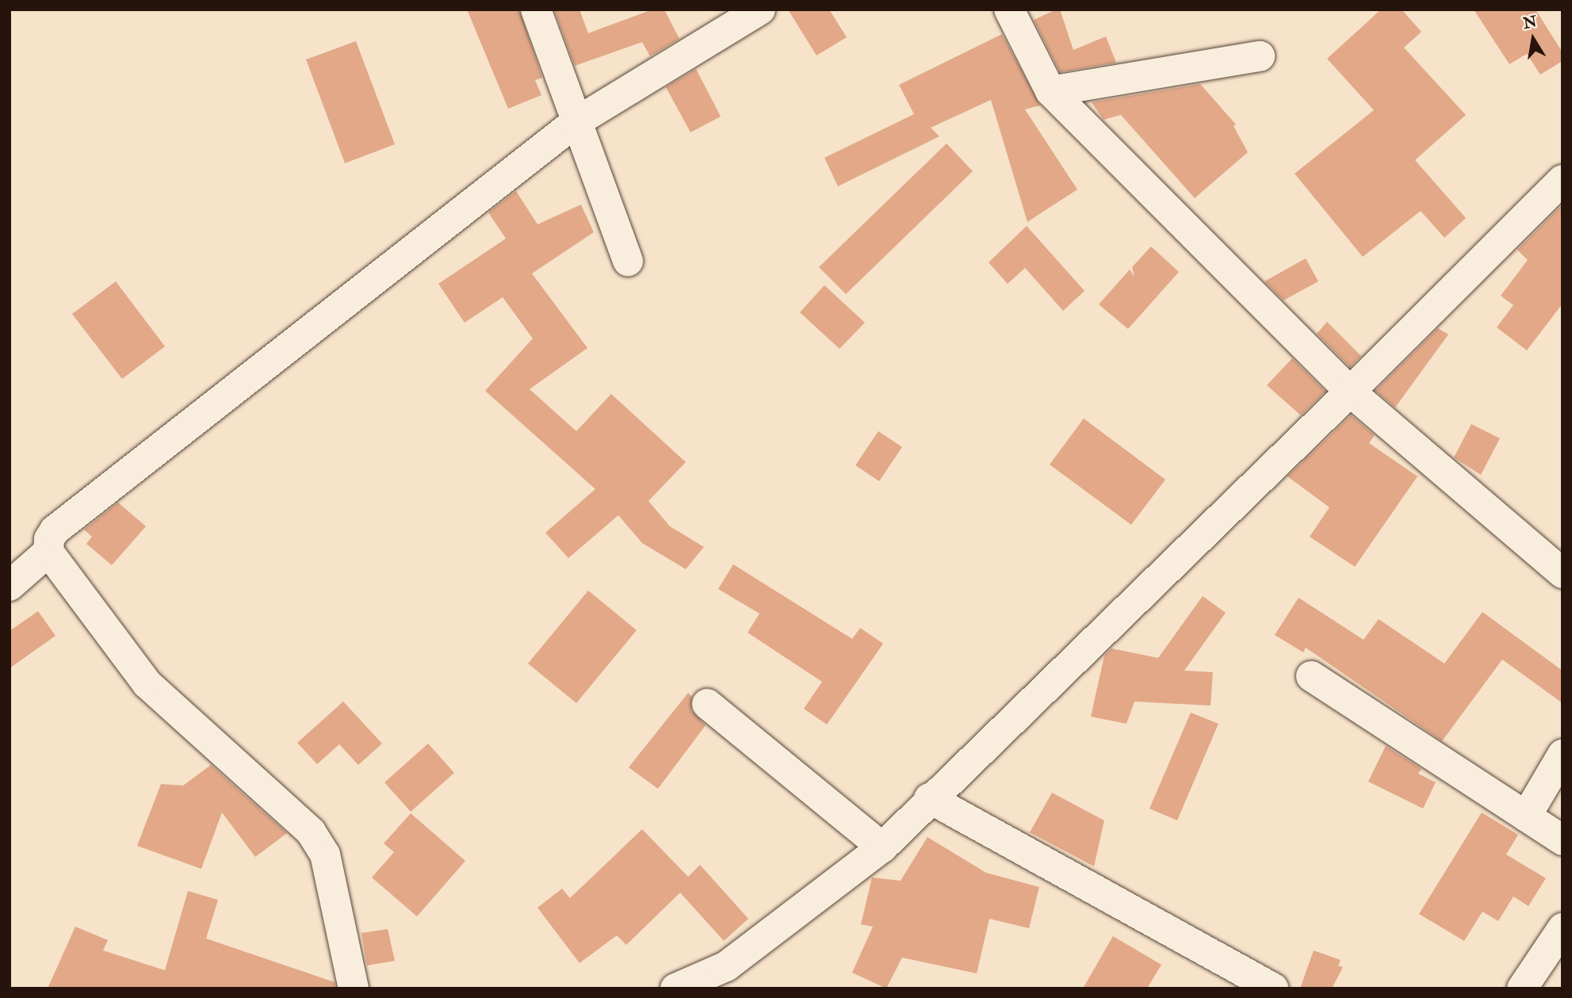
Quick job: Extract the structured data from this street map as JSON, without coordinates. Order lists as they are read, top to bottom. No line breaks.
{"north":"top"}
